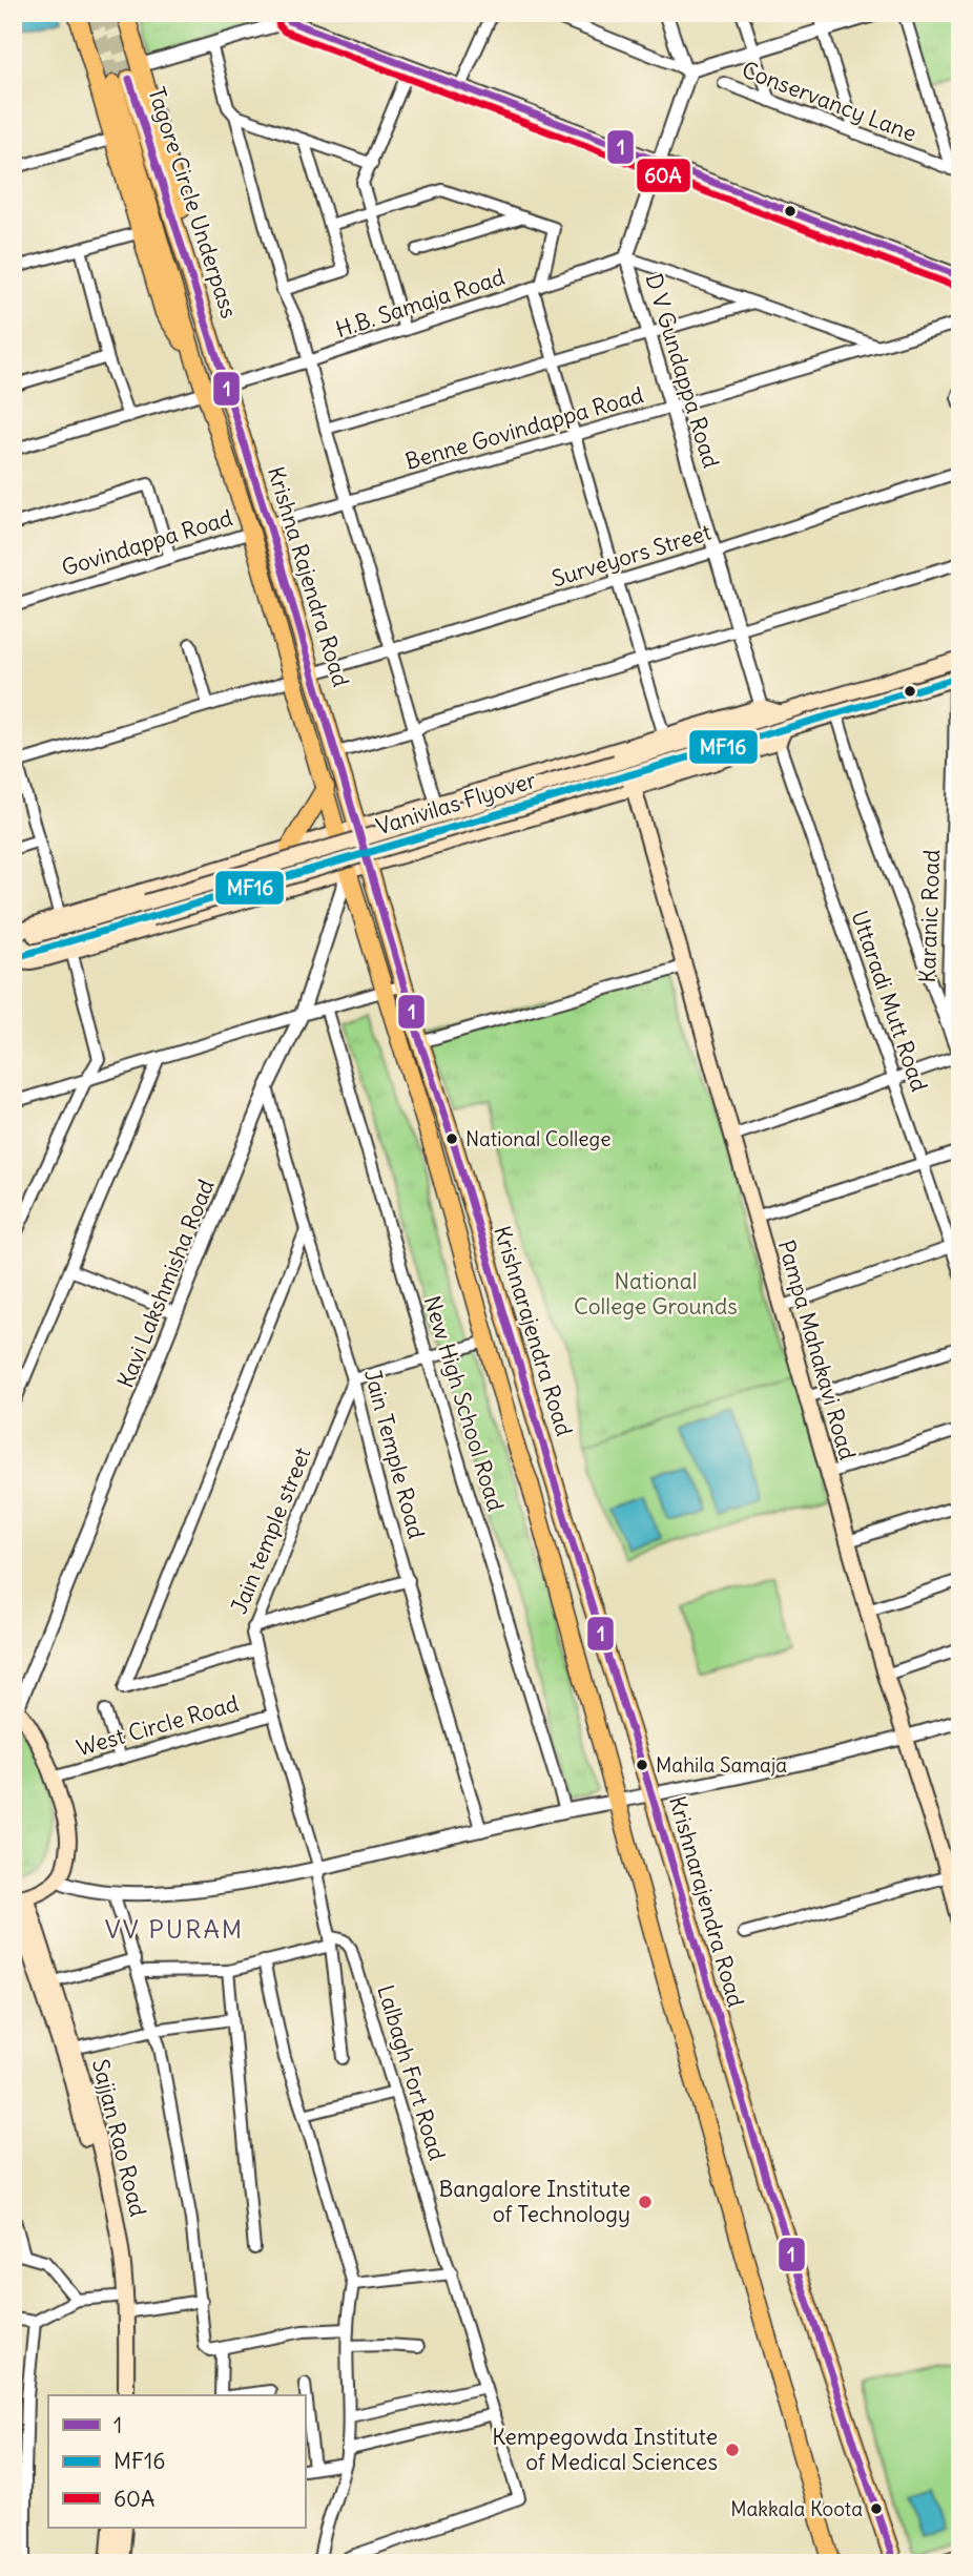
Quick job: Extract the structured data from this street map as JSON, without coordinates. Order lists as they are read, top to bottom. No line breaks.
{"streets":{"main road":["Tagore Circle Underpass","Krishna Rajendra Road","Vanivilas Flyover","Krishnarajendra Road","Pampa Mahakavi Road","Sajjan Rao Road"],"street":["Conservancy Lane","H.B. Samaja Road","D V Gundappa Road","Benne Govindappa Road","Govindappa Road","Surveyors Street","Karanic Road","Uttaradi Mutt Road","Kavi Lakshmisha Road","New High School Road","Jain Temple Road","Jain temple street","West Circle Road","Lalbagh Fort Road"]},"crossings":[["Tagore Circle Underpass","Krishna Rajendra Road"],["H.B. Samaja Road","D V Gundappa Road"],["H.B. Samaja Road","Krishna Rajendra Road"],["D V Gundappa Road","Benne Govindappa Road"],["D V Gundappa Road","Surveyors Street"],["Benne Govindappa Road","Krishna Rajendra Road"],["Govindappa Road","Krishna Rajendra Road"],["Surveyors Street","Krishna Rajendra Road"],["Krishna Rajendra Road","Kavi Lakshmisha Road"],["Krishna Rajendra Road","Krishnarajendra Road"],["Vanivilas Flyover","Uttaradi Mutt Road"],["Kavi Lakshmisha Road","Jain Temple Road"],["Jain Temple Road","Jain temple street"],["Jain temple street","West Circle Road"]],"districts":["VV PURAM"],"parks":["National College Grounds"],"places":["National College","Mahila Samaja","Bangalore Institute of Technology","Kempegowda Institute of Medical Sciences","Makkala Koota"],"lines":["transit line 1","transit line 60A","transit line MF16"],"legend":["1","MF16","60A"]}
